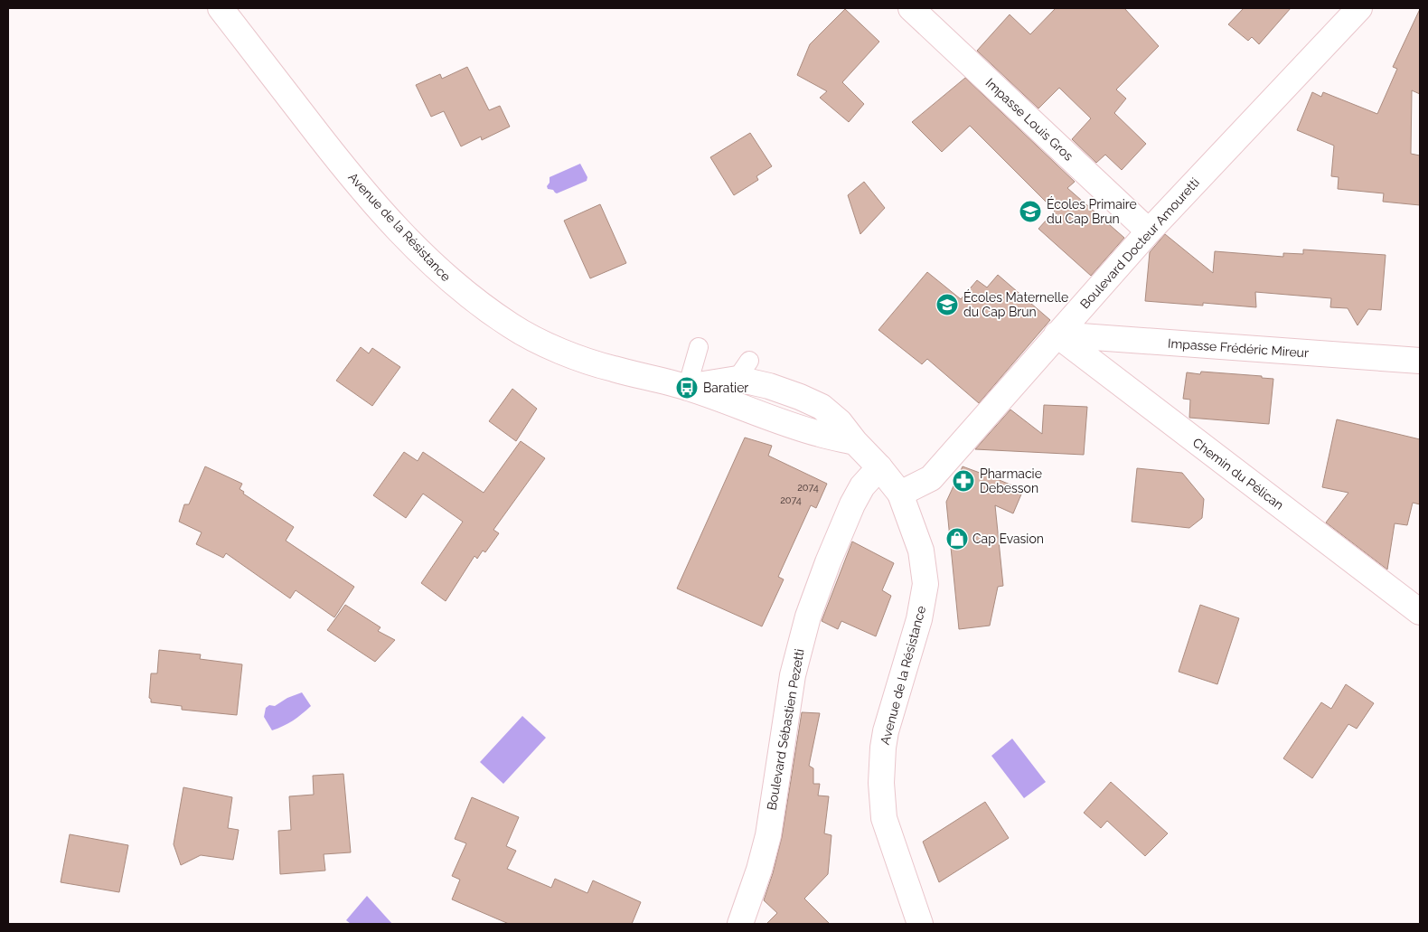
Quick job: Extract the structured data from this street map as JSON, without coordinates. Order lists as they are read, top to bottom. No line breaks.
{"streets":{"street":["Impasse Louis Gros","Avenue de la Résistance","Boulevard Docteur Amouretti","Impasse Frédéric Mireur","Chemin du Pélican","Boulevard Sébastien Pezetti"]},"crossings":[["Impasse Louis Gros","Boulevard Docteur Amouretti"],["Avenue de la Résistance","Boulevard Docteur Amouretti"],["Avenue de la Résistance","Boulevard Sébastien Pezetti"],["Boulevard Docteur Amouretti","Impasse Frédéric Mireur"],["Boulevard Docteur Amouretti","Chemin du Pélican"],["Impasse Frédéric Mireur","Chemin du Pélican"]],"places":{"school or university":["Écoles Primaire du Cap Brun","Écoles Maternelle du Cap Brun"],"bus stop":["Baratier"],"pharmacy":["Pharmacie Debesson"],"shop":["Cap Evasion"]},"house_numbers":["2074","2074"]}
